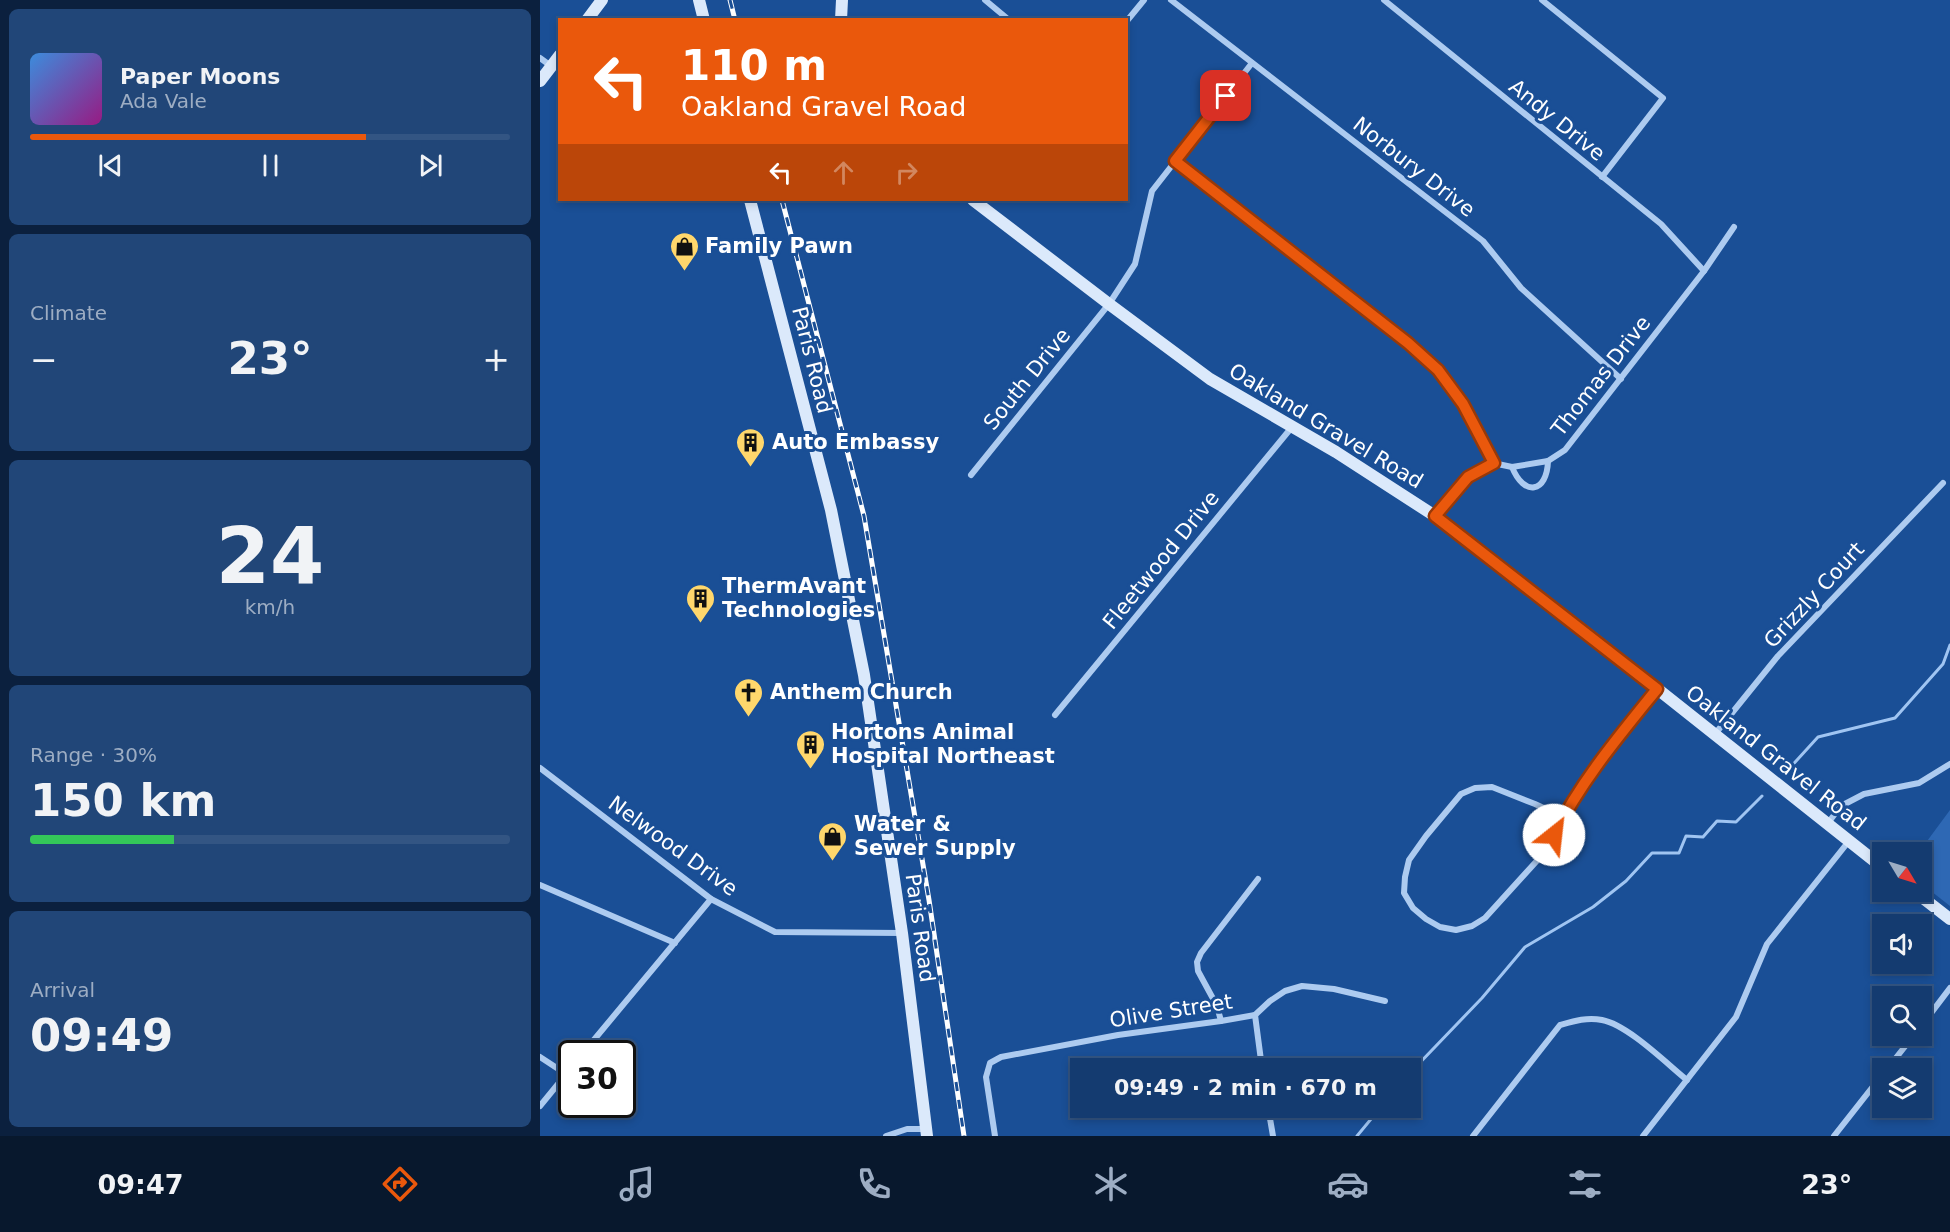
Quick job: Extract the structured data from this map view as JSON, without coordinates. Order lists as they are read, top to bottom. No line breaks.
{"streets":{"street":["Andy Drive","Norbury Drive","Paris Road","Thomas Drive","South Drive","Oakland Gravel Road","Fleetwood Drive","Grizzly Court","Nelwood Drive","Olive Street"]},"crossings":[["Andy Drive","Thomas Drive"],["Norbury Drive","Thomas Drive"],["Norbury Drive","South Drive"],["Paris Road","Nelwood Drive"],["South Drive","Oakland Gravel Road"],["Oakland Gravel Road","Fleetwood Drive"],["Oakland Gravel Road","Grizzly Court"]],"places":{"shop":["Family Pawn","Water & Sewer Supply"],"building":["Auto Embassy","ThermAvant Technologies","Hortons Animal Hospital Northeast"],"church":["Anthem Church"]},"north":"bottom right","page":{"turn":["110 m","Oakland Gravel Road"],"song":["Paper Moons","Ada Vale"],"tile":["Climate",["24","km/h"],["Range · 30%","150 km"],["Arrival","09:49"]],"heat":["−","23°","+"],"limit":"30","trip":"09:49 · 2 min · 670 m","tabs":["09:47","23°"]}}
